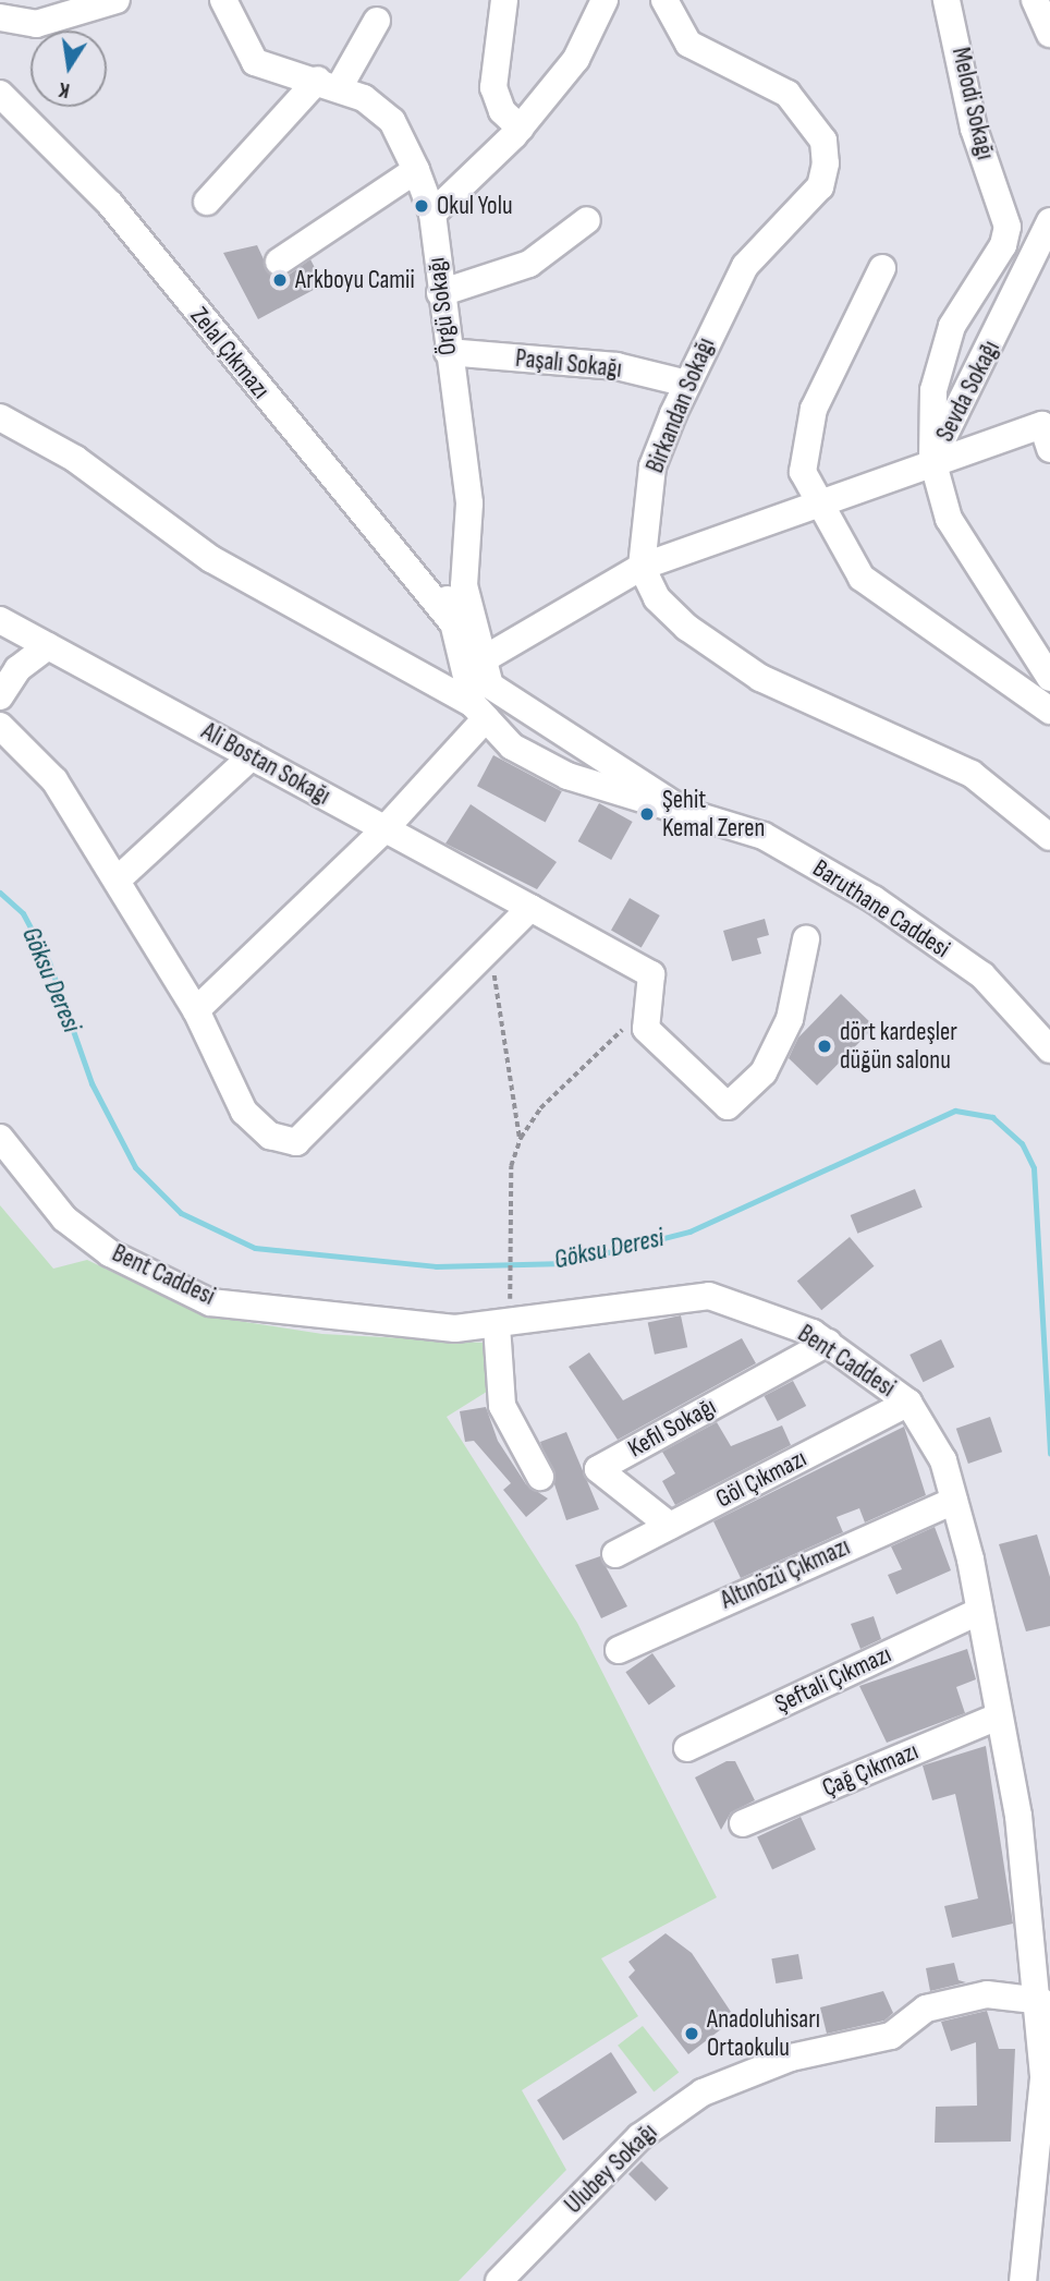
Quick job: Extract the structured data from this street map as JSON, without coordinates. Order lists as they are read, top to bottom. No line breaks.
{"streets":{"street":["Melodi Sokağı","Örgü Sokağı","Zelal Çıkmazı","Paşalı Sokağı","Sevda Sokaḡı","Birkandan Sokağı","Ali Bostan Sokağı","Baruthane Caddesi","Bent Caddesi","Kefil Sokağı","Göl Çıkmazı","Altınözü Çıkmazı","Şeftali Çıkmazı","Çağ Çıkmazı","Ulubey Sokağı"]},"crossings":[["Melodi Sokağı","Sevda Sokaḡı"],["Örgü Sokağı","Paşalı Sokağı"],["Paşalı Sokağı","Birkandan Sokağı"],["Bent Caddesi","Kefil Sokağı"],["Bent Caddesi","Göl Çıkmazı"],["Bent Caddesi","Altınözü Çıkmazı"],["Bent Caddesi","Şeftali Çıkmazı"],["Bent Caddesi","Çağ Çıkmazı"],["Bent Caddesi","Ulubey Sokağı"],["Kefil Sokağı","Göl Çıkmazı"]],"water":["Göksu Deresi"],"places":["Okul Yolu","Arkboyu Camii","Şehit Kemal Zeren","dört kardeşler düğün salonu","Anadoluhisarı Ortaokulu"],"north":"bottom"}
